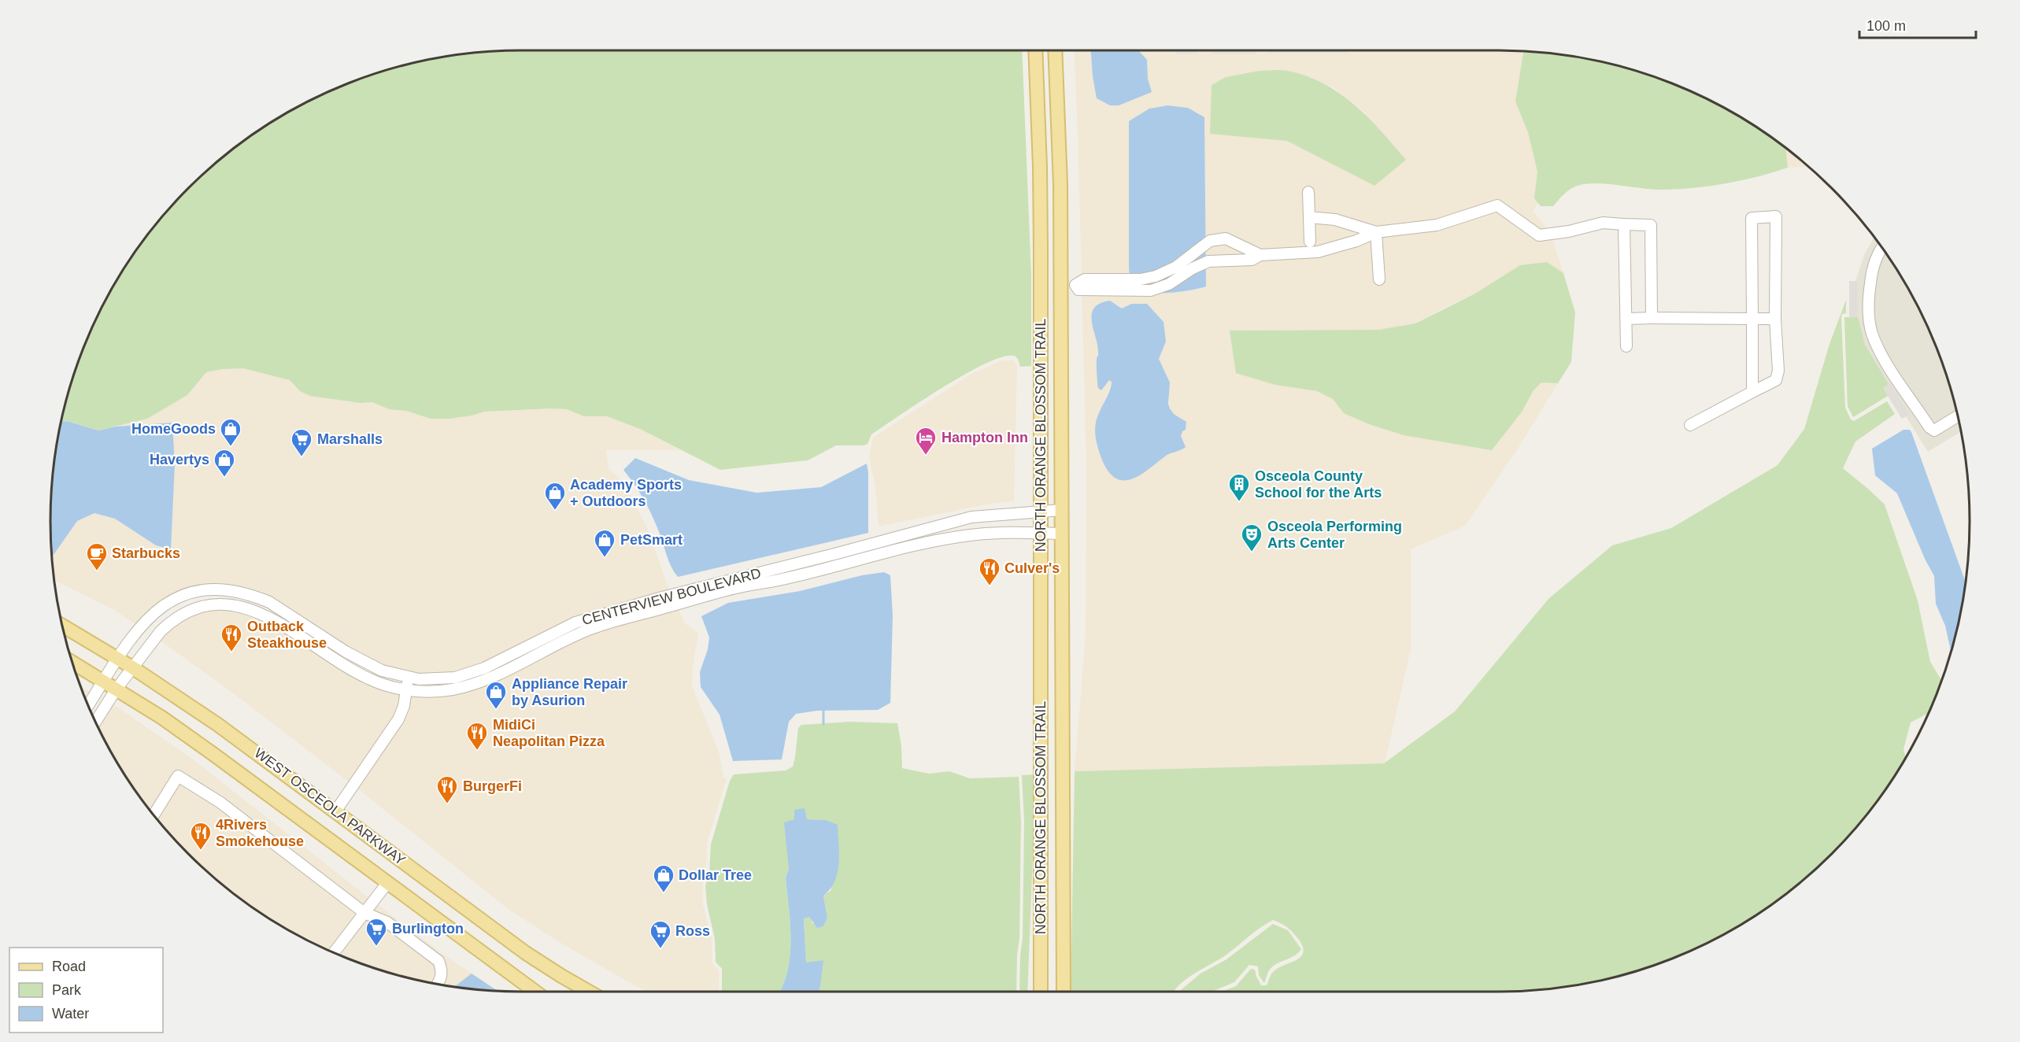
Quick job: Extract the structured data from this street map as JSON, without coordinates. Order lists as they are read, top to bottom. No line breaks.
{"streets":{"main road":["NORTH ORANGE BLOSSOM TRAIL","WEST OSCEOLA PARKWAY"],"street":["CENTERVIEW BOULEVARD"]},"crossings":[["NORTH ORANGE BLOSSOM TRAIL","CENTERVIEW BOULEVARD"],["CENTERVIEW BOULEVARD","WEST OSCEOLA PARKWAY"]],"places":{"shop":["HomeGoods","Havertys","Academy Sports + Outdoors","PetSmart","Appliance Repair by Asurion","Dollar Tree"],"hotel":["Hampton Inn"],"supermarket":["Marshalls","Burlington","Ross"],"building":["Osceola County School for the Arts"],"theatre":["Osceola Performing Arts Center"],"cafe":["Starbucks"],"restaurant":["Culver's","Outback Steakhouse","MidiCi Neapolitan Pizza","BurgerFi","4Rivers Smokehouse"]},"legend":["Road","Park","Water"],"scale_bar":"100 m"}
